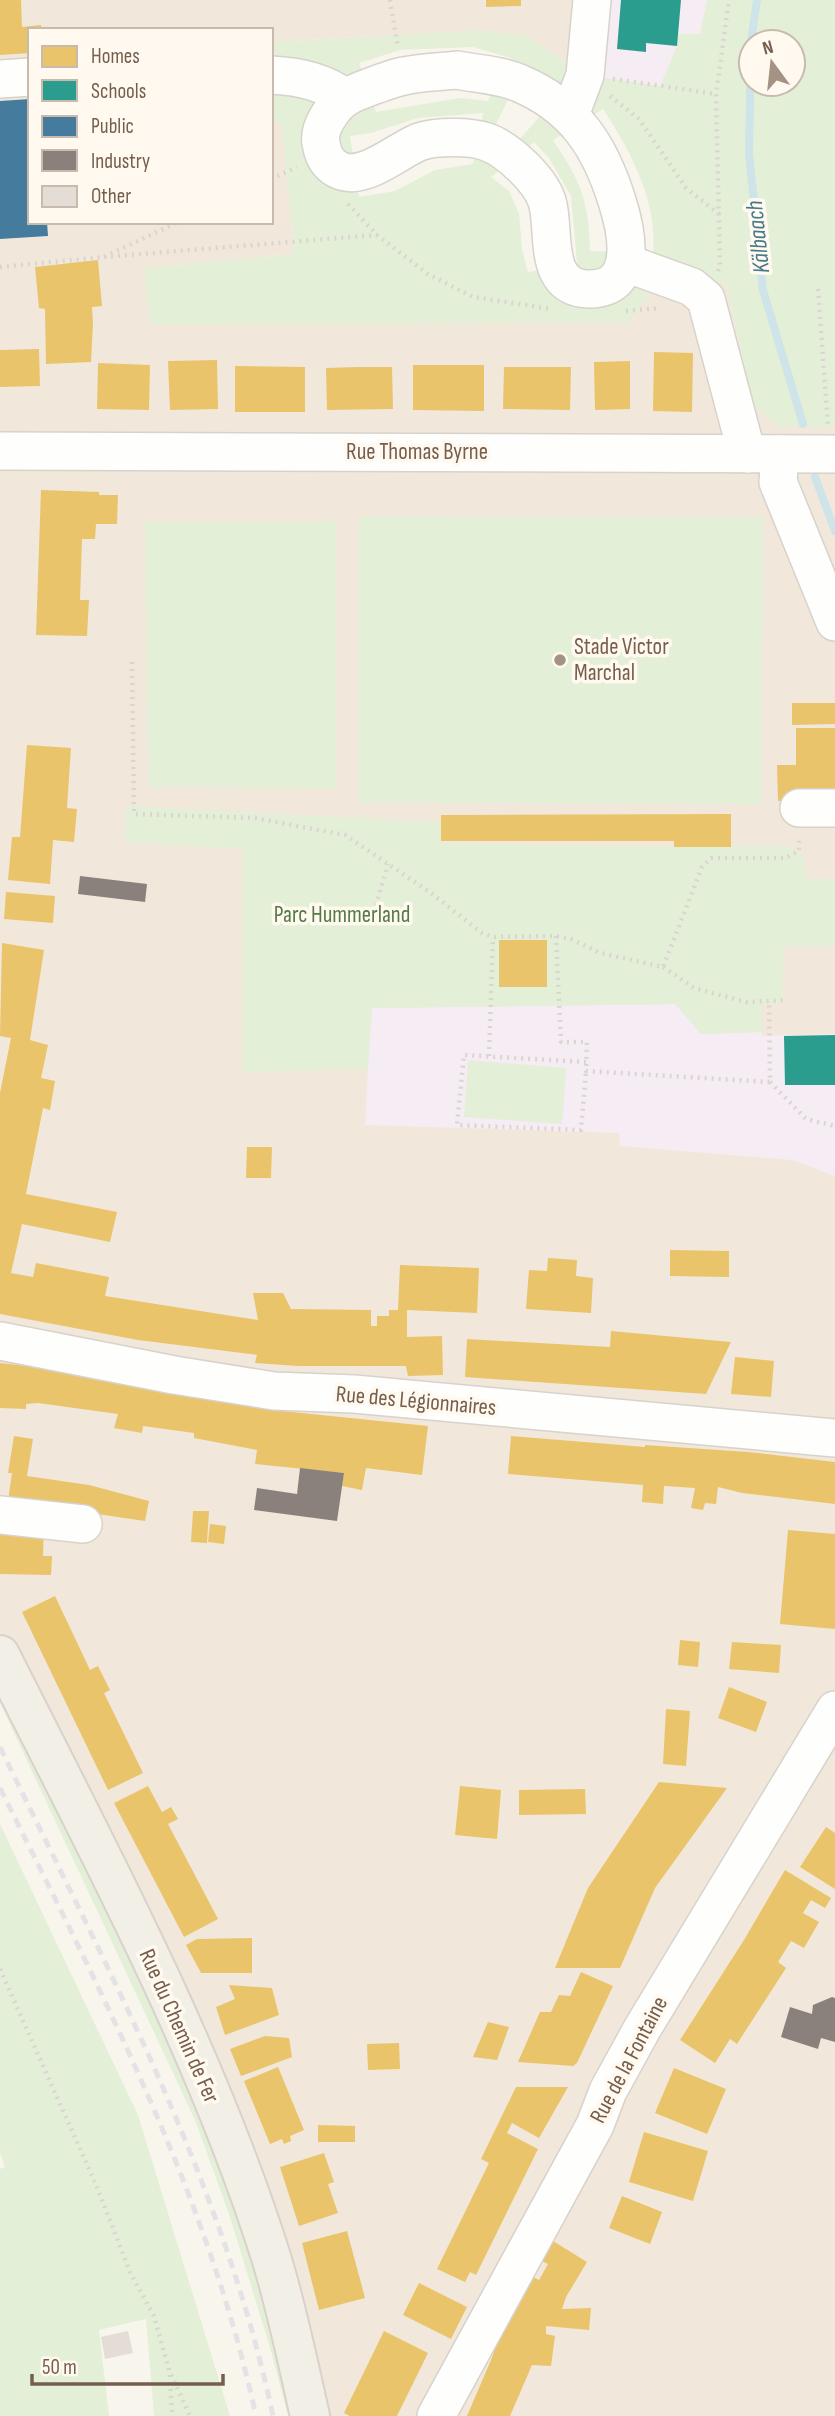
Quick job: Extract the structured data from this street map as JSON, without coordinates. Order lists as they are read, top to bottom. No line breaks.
{"streets":{"main road":["Rue du Chemin de Fer"],"street":["Rue Thomas Byrne","Rue des Légionnaires","Rue de la Fontaine"]},"water":["Kälbaach"],"parks":["Parc Hummerland"],"places":["Stade Victor Marchal"],"legend":["Homes","Schools","Public","Industry","Other"],"scale_bar":"50 m","north":"top"}
